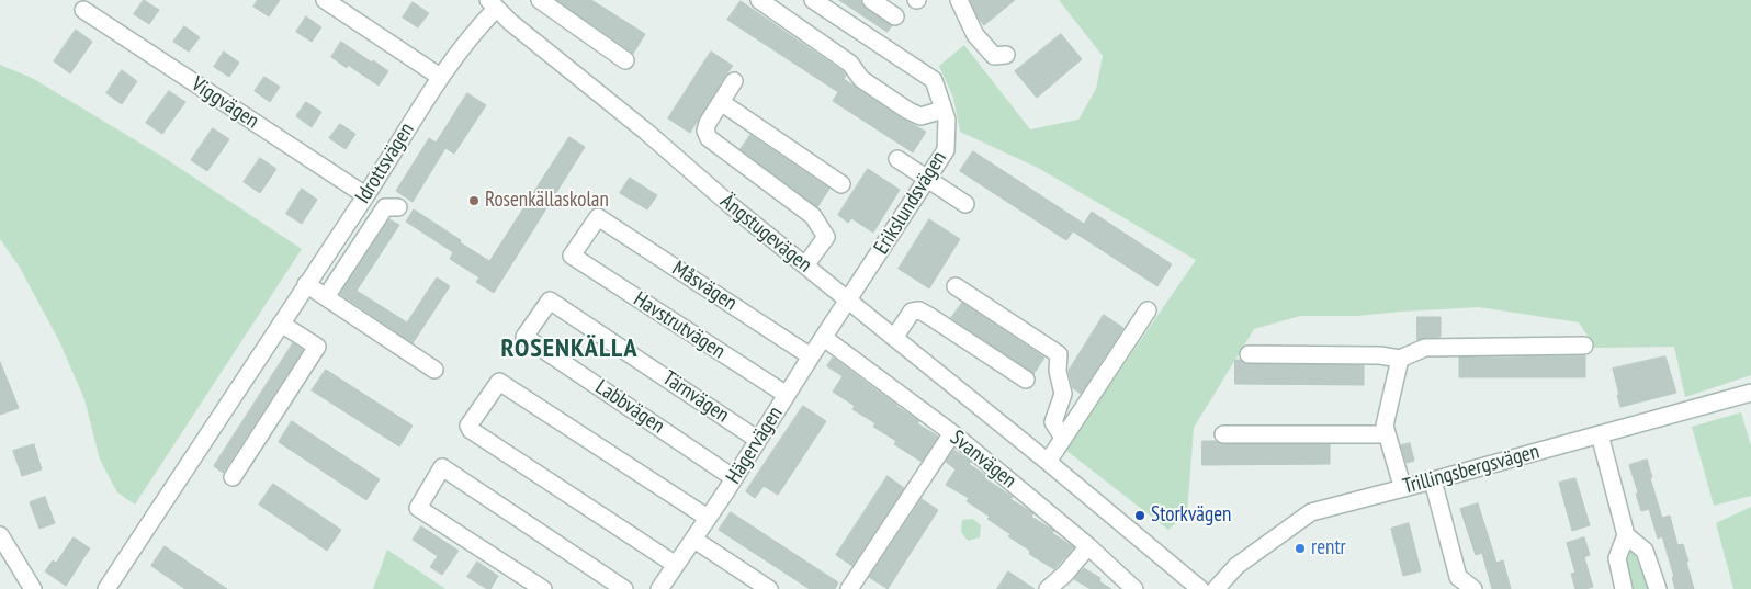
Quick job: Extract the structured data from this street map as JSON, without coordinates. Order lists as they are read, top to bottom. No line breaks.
{"streets":{"street":["Viggvägen","Idrottsvägen","Erikslundsvägen","Ängstugevägen","Måsvägen","Havstrutvägen","Tärnvägen","Labbvägen","Hägervägen","Svanvägen","Trillingsbergsvägen"]},"crossings":[["Viggvägen","Idrottsvägen"],["Idrottsvägen","Ängstugevägen"],["Erikslundsvägen","Ängstugevägen"],["Erikslundsvägen","Hägervägen"],["Ängstugevägen","Hägervägen"],["Måsvägen","Havstrutvägen"],["Måsvägen","Hägervägen"],["Havstrutvägen","Hägervägen"],["Tärnvägen","Labbvägen"],["Tärnvägen","Hägervägen"],["Labbvägen","Hägervägen"],["Hägervägen","Svanvägen"]],"districts":["ROSENKÄLLA"],"places":["Rosenkällaskolan","Storkvägen","rentr"]}
